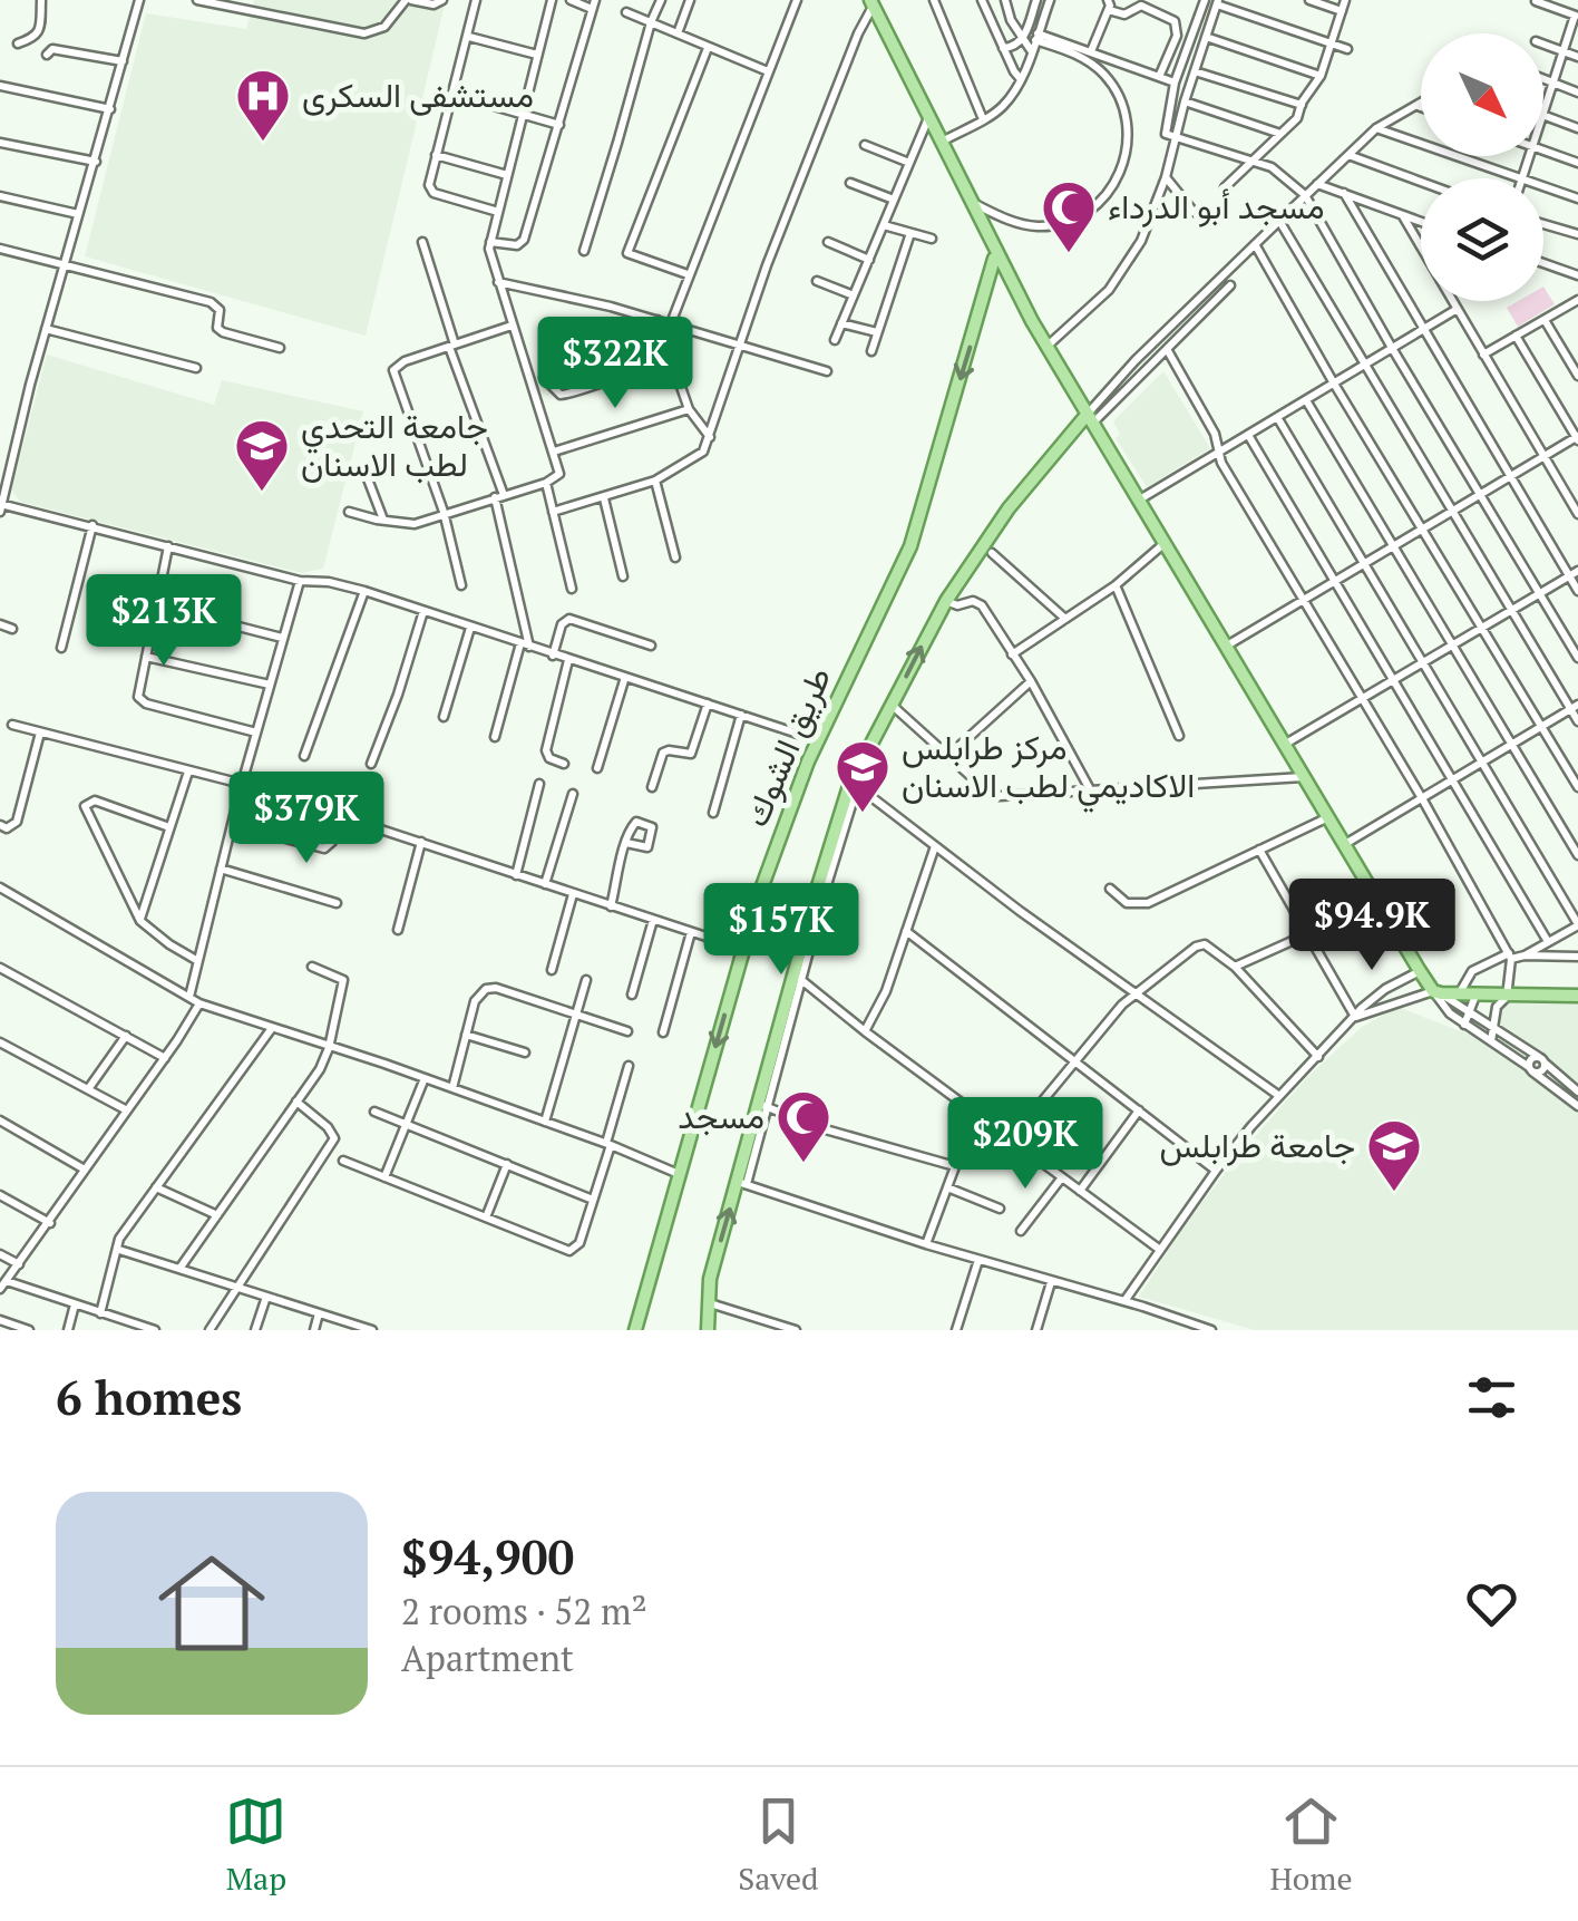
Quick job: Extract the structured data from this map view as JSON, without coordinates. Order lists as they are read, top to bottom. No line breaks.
{"streets":{"main road":["طريق الشوك"]},"places":{"hospital":["مستشفى السكرى"],"mosque":["مسجد أبو الدرداء","مسجد"],"school or university":["جامعة التحدي لطب الاسنان","مركز طرابلس الاكاديمي لطب الاسنان","جامعة طرابلس"]},"north":"bottom right","page":{"price":["$322K","$213K","$379K","$94.9K","$157K","$209K"],"heading":"6 homes","list":[{"name":"$94,900","note":"2 rooms · 52 m² · Apartment"}],"tabs":["Map","Saved","Home"]}}
